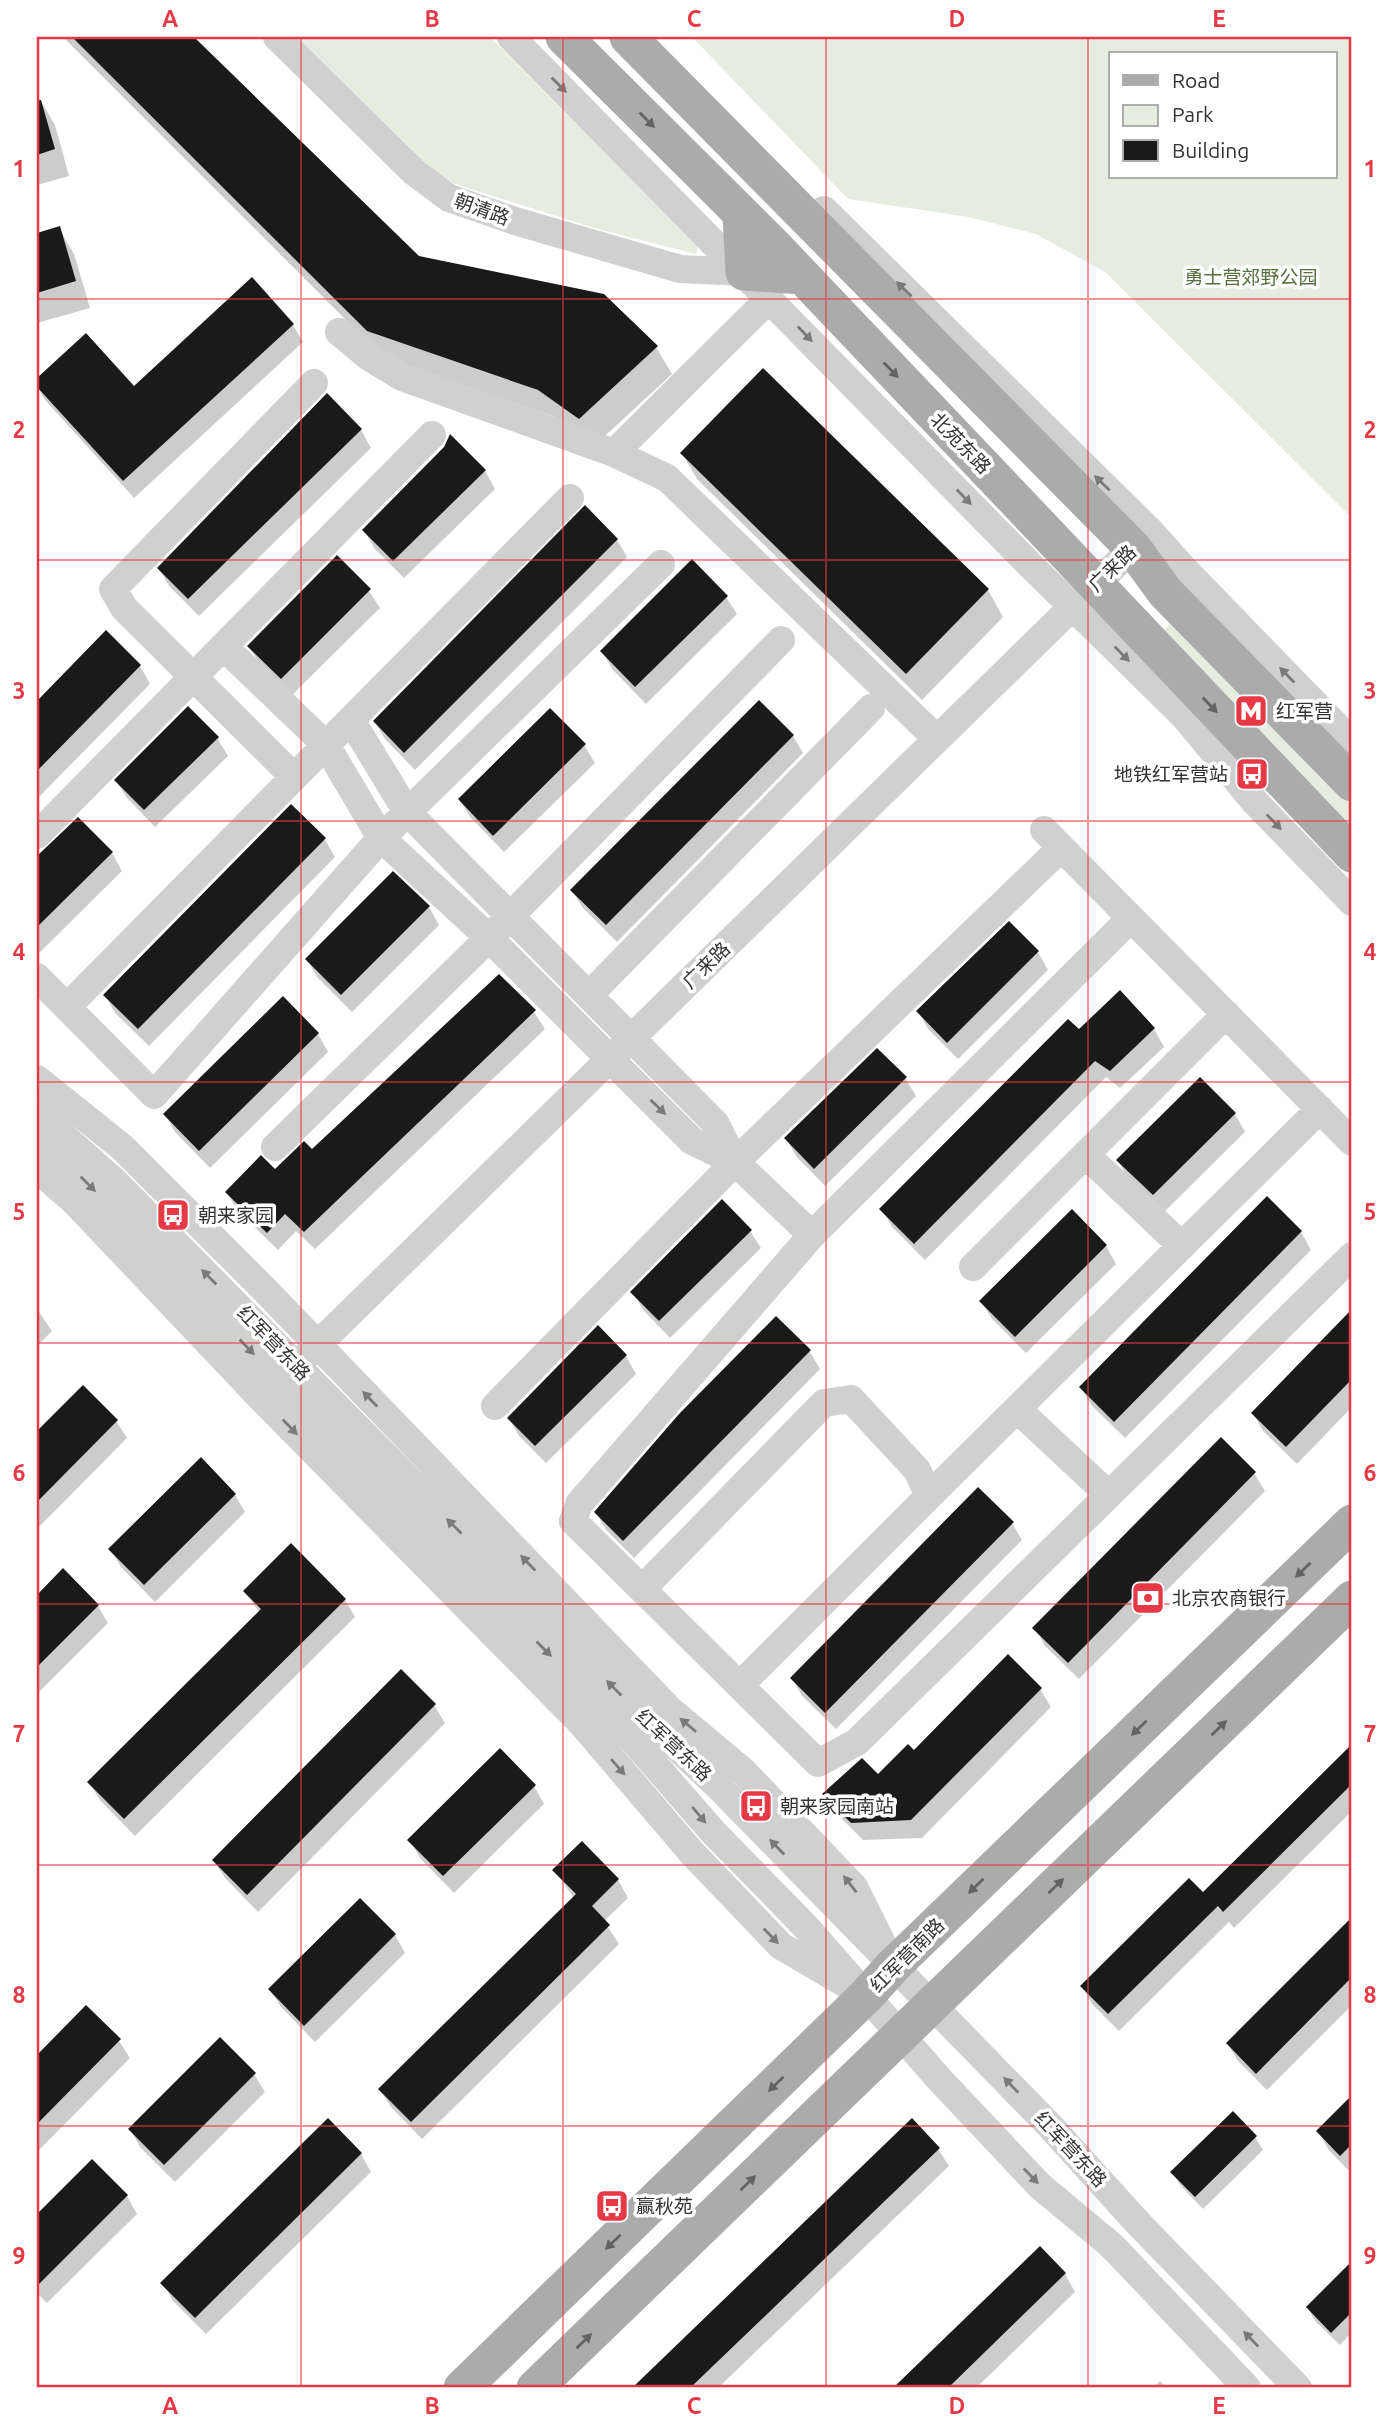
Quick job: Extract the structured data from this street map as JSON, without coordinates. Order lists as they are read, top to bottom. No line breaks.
{"streets":{"main road":["北苑东路","红军营南路"],"street":["朝清路","广来路","红军营东路"]},"crossings":[["北苑东路","广来路"],["广来路","红军营东路"],["红军营东路","红军营南路"]],"parks":["勇士营郊野公园"],"places":{"metro station":["红军营"],"bus stop":["地铁红军营站","朝来家园","朝来家园南站","赢秋苑"],"bank":["北京农商银行"]},"legend":["Road","Park","Building"],"grid":{"columns":["A","B","C","D","E"],"rows":["1","2","3","4","5","6","7","8","9"]}}
